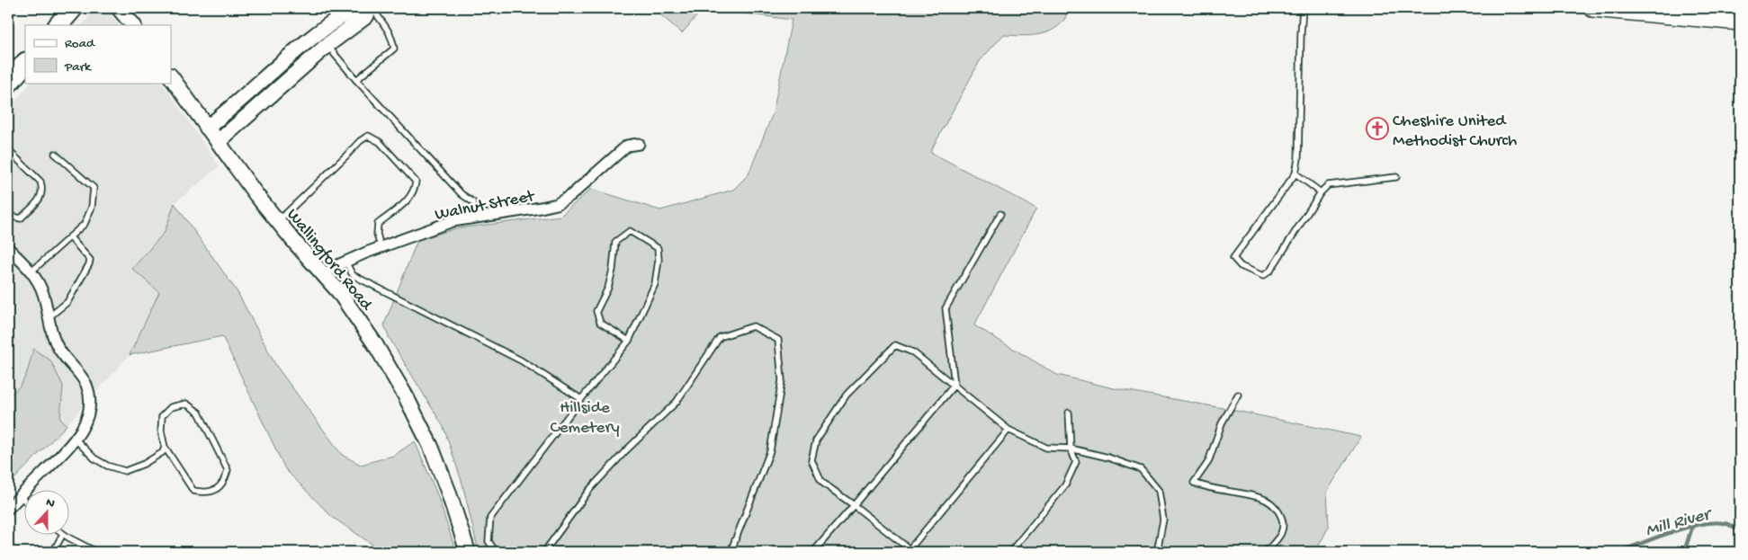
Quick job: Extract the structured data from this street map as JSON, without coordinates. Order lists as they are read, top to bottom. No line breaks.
{"streets":{"street":["Walnut Street","Wallingford Road"]},"crossings":[["Walnut Street","Wallingford Road"]],"water":["Mill River"],"parks":["Hillside Cemetery"],"places":{"church":["Cheshire United Methodist Church"]},"legend":["Road","Park"],"north":"top"}
